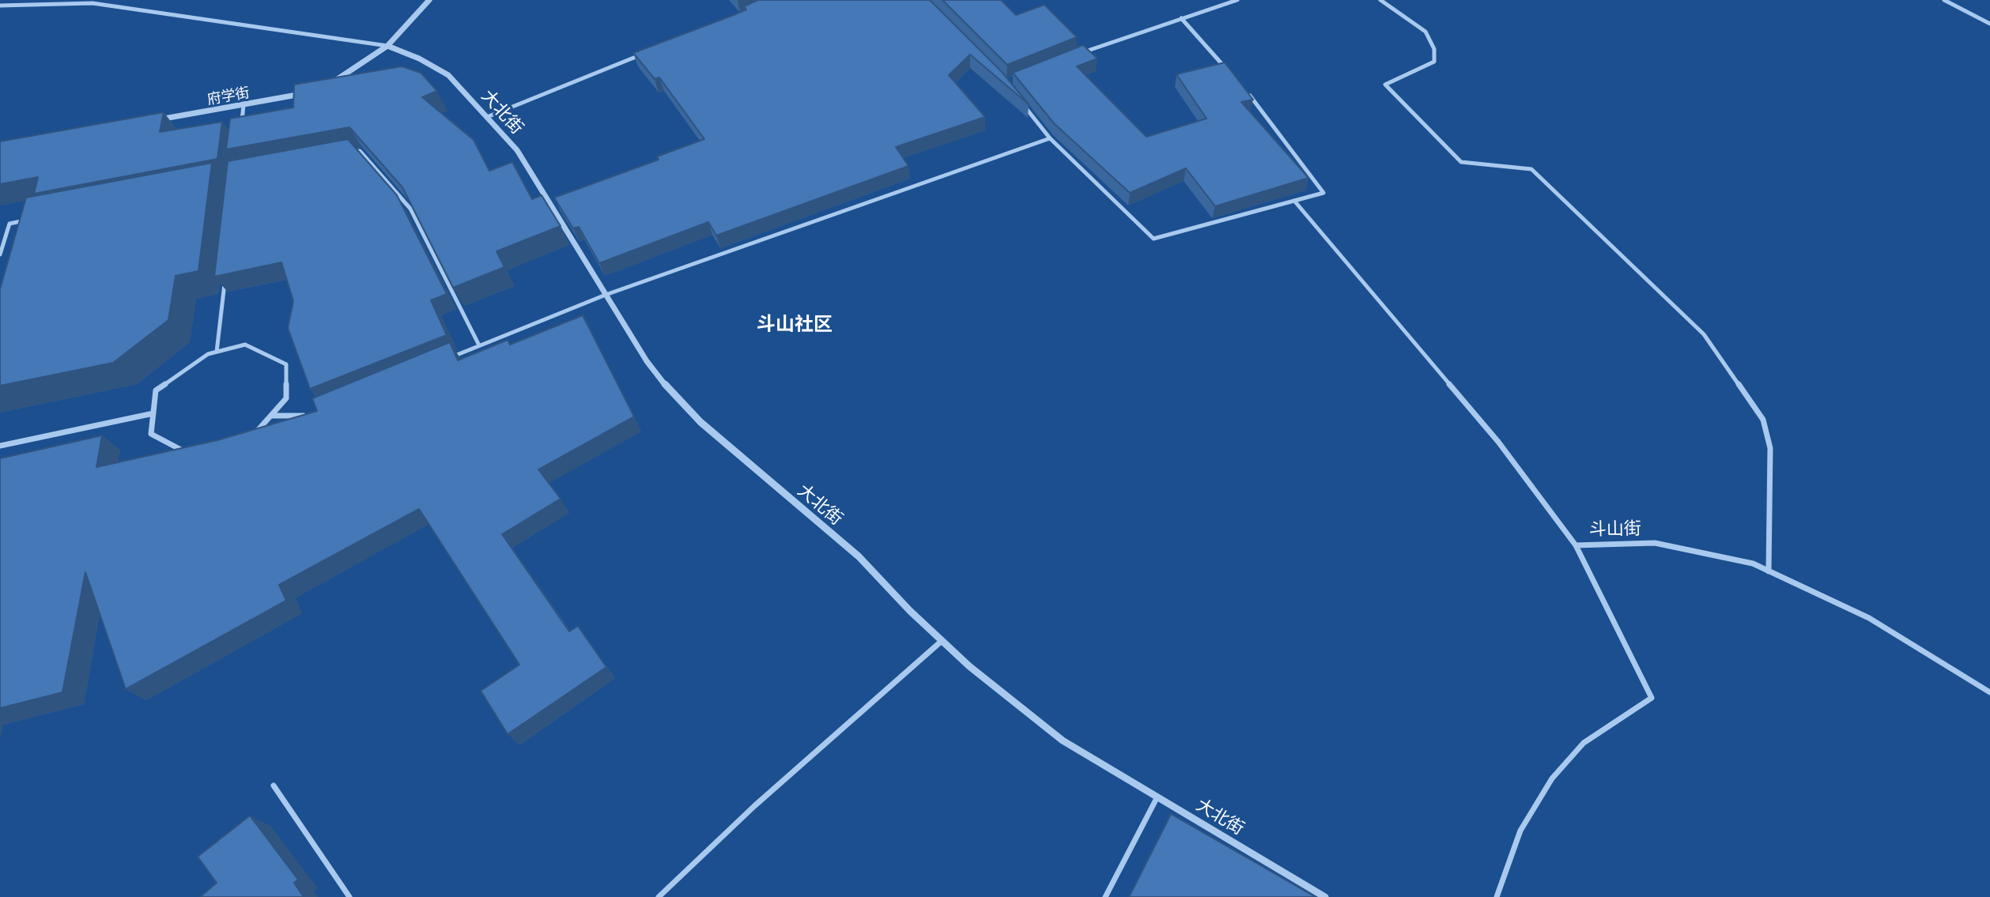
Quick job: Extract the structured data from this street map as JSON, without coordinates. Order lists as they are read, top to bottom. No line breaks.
{"streets":{"street":["府学街","大北街"],"lane":["斗山街"]},"districts":["斗山社区"]}
